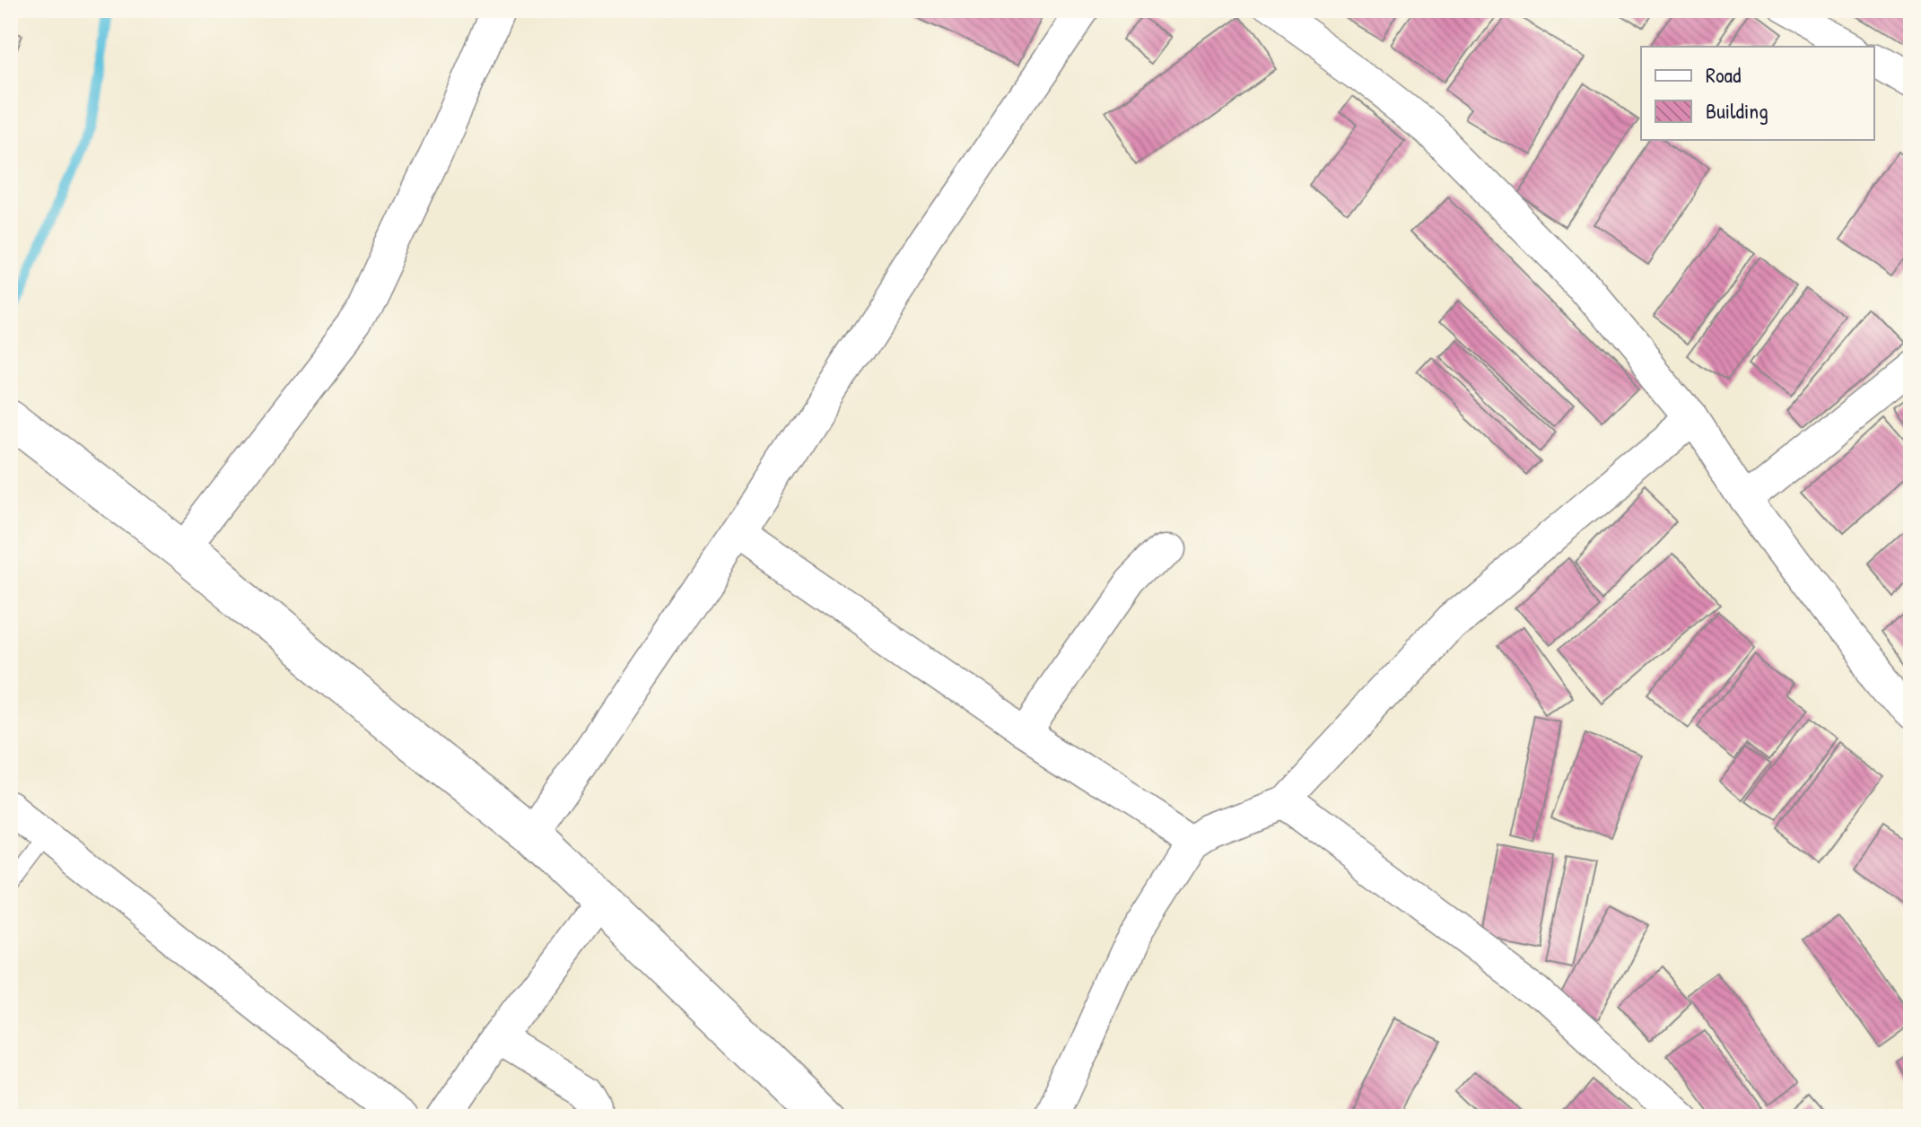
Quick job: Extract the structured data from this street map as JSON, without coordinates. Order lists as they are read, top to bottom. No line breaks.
{"legend":["Road","Building"]}
